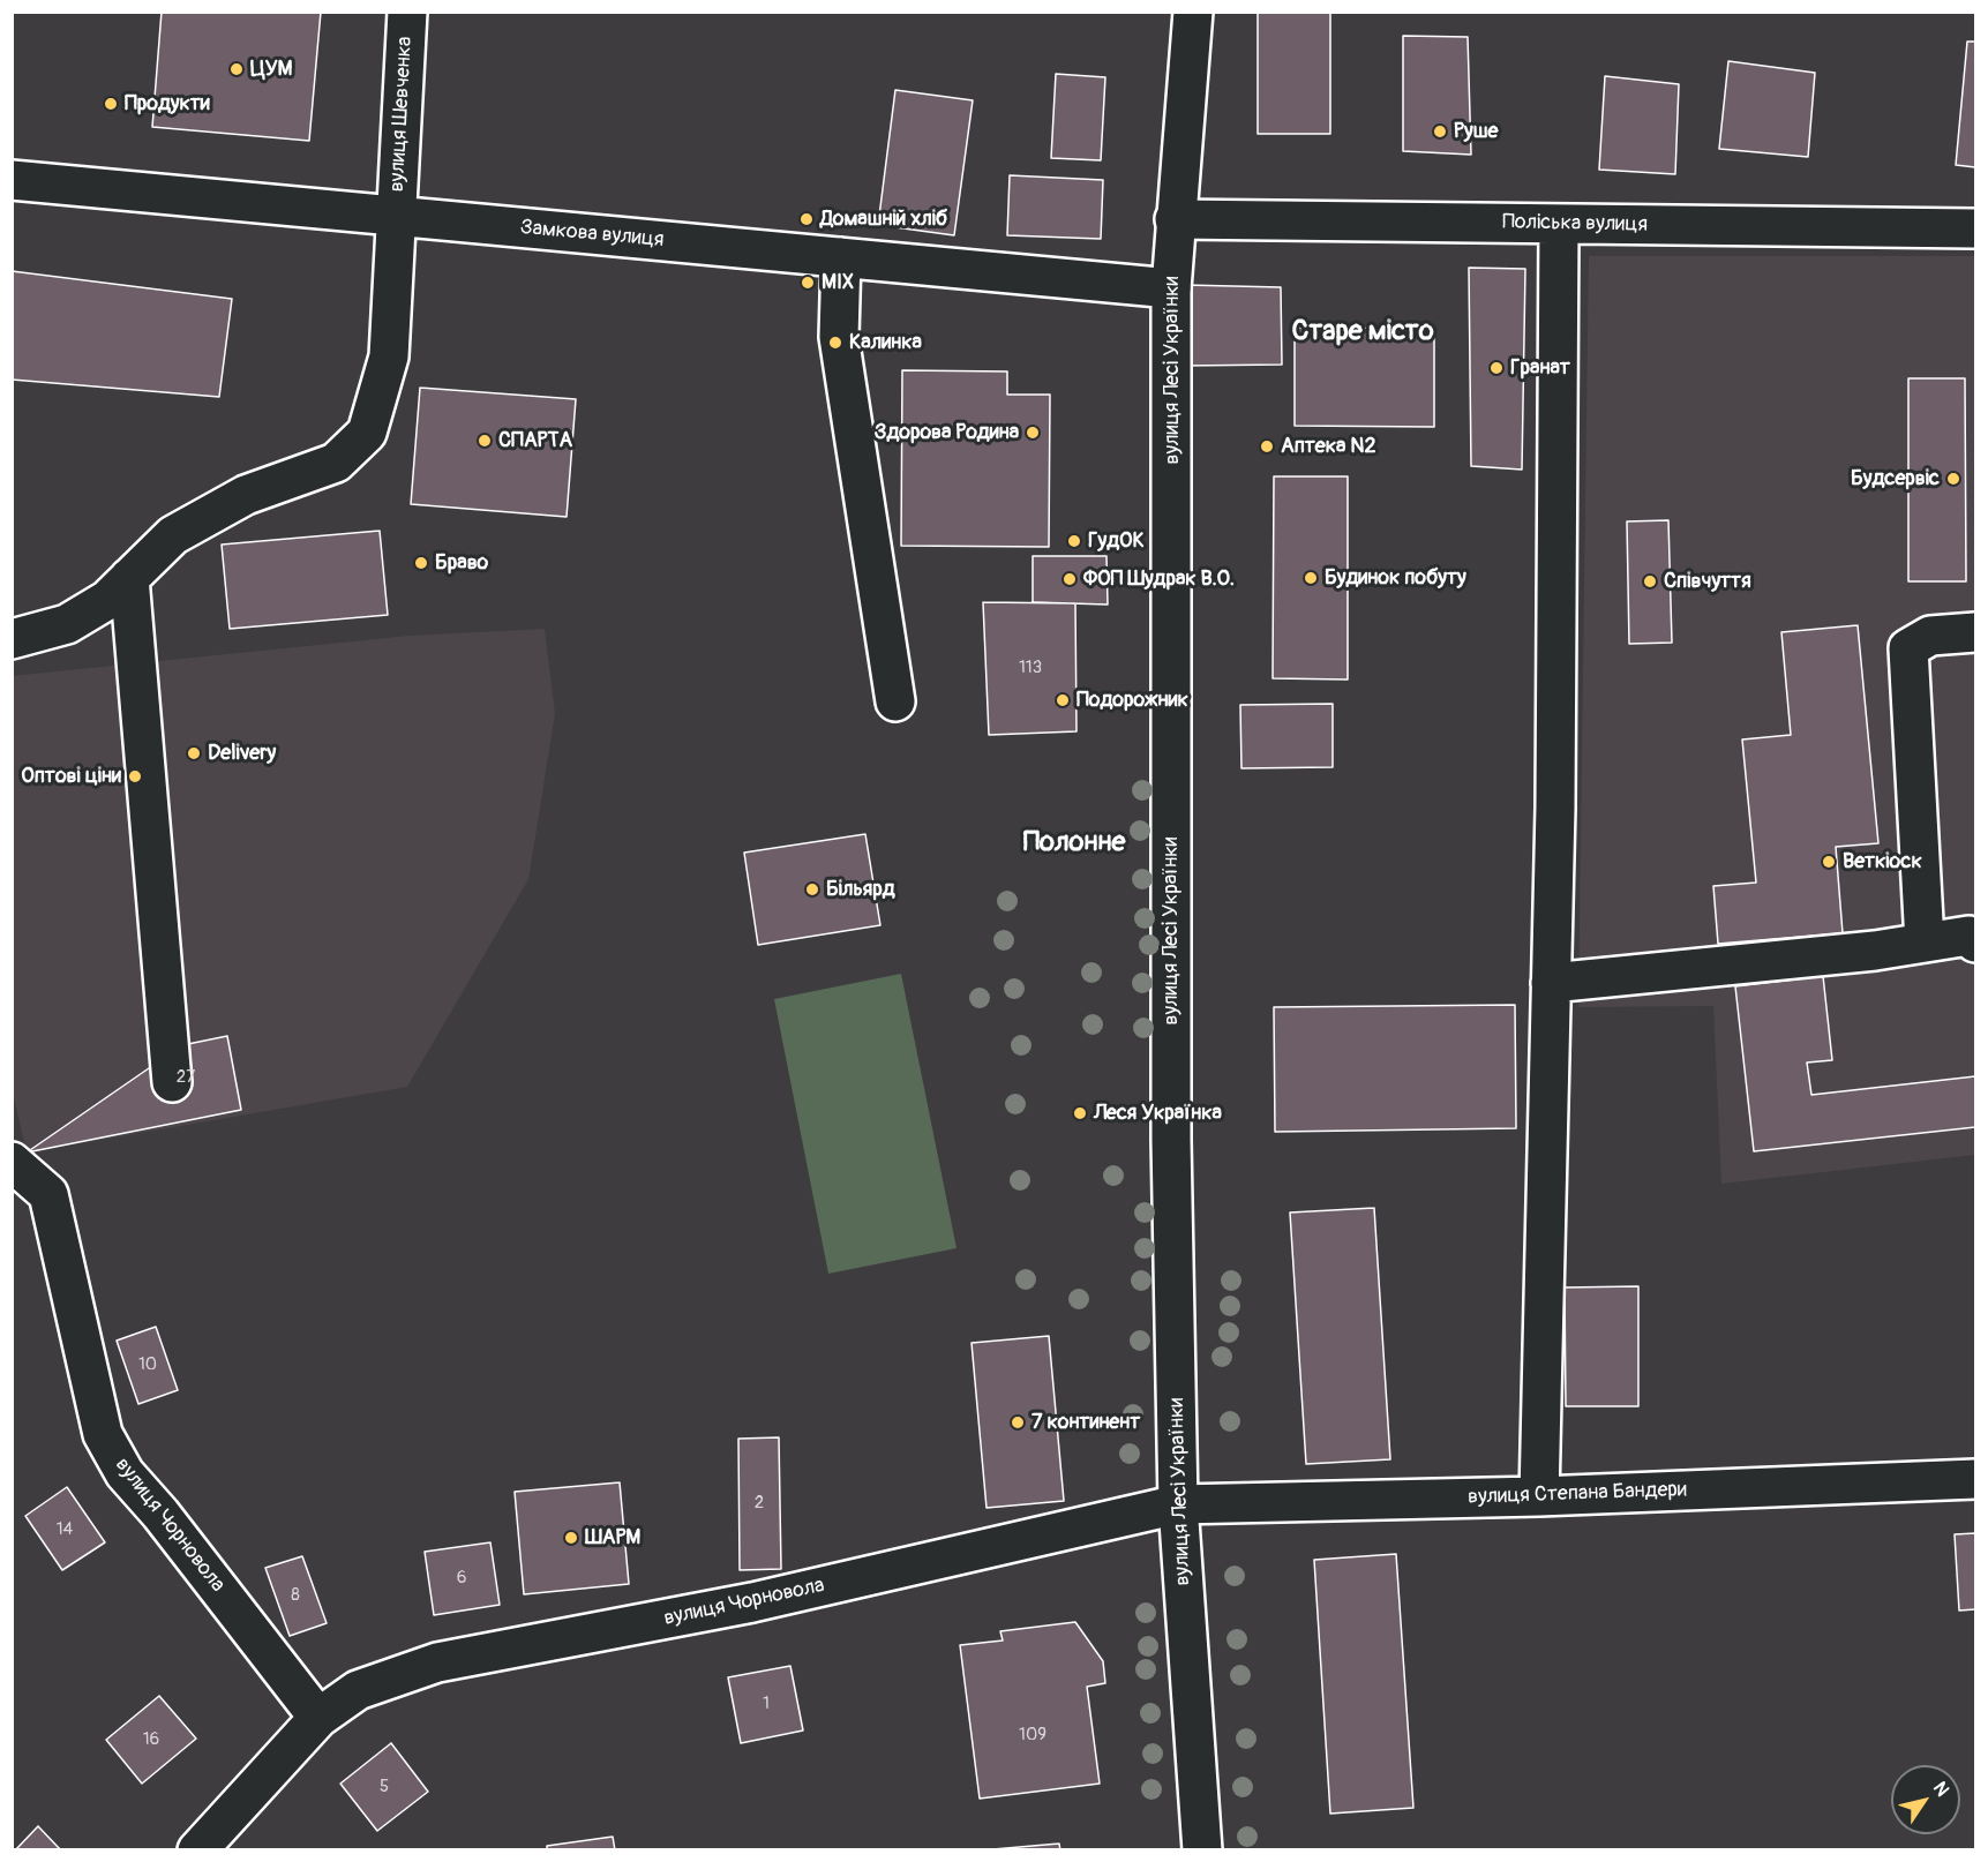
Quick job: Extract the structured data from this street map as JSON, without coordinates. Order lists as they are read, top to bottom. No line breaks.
{"streets":{"street":["вулиця Шевченка","Поліська вулиця","Замкова вулиця","вулиця Лесі Українки","вулиця Степана Бандери","вулиця Чорновола"]},"crossings":[["вулиця Шевченка","Замкова вулиця"],["Поліська вулиця","вулиця Лесі Українки"],["Замкова вулиця","вулиця Лесі Українки"],["вулиця Лесі Українки","вулиця Степана Бандери"],["вулиця Лесі Українки","вулиця Чорновола"],["вулиця Степана Бандери","вулиця Чорновола"]],"districts":["Старе місто","Полонне"],"places":["ЦУМ","Продукти","Руше","Домашній хліб","MIX","Калинка","Гранат","Здорова Родина","СПАРТА","Аптека N2","Будсервіс","ГудОК","Браво","Будинок побуту","ФОП Шудрак В.О.","Співчуття","Подорожник","Delivery","Оптові ціни","Веткіоск","Більярд","Леся Українка","7 континент","ШАРМ"],"house_numbers":["113","27","10","2","14","6","8","1","109","16","5"],"north":"top right"}
